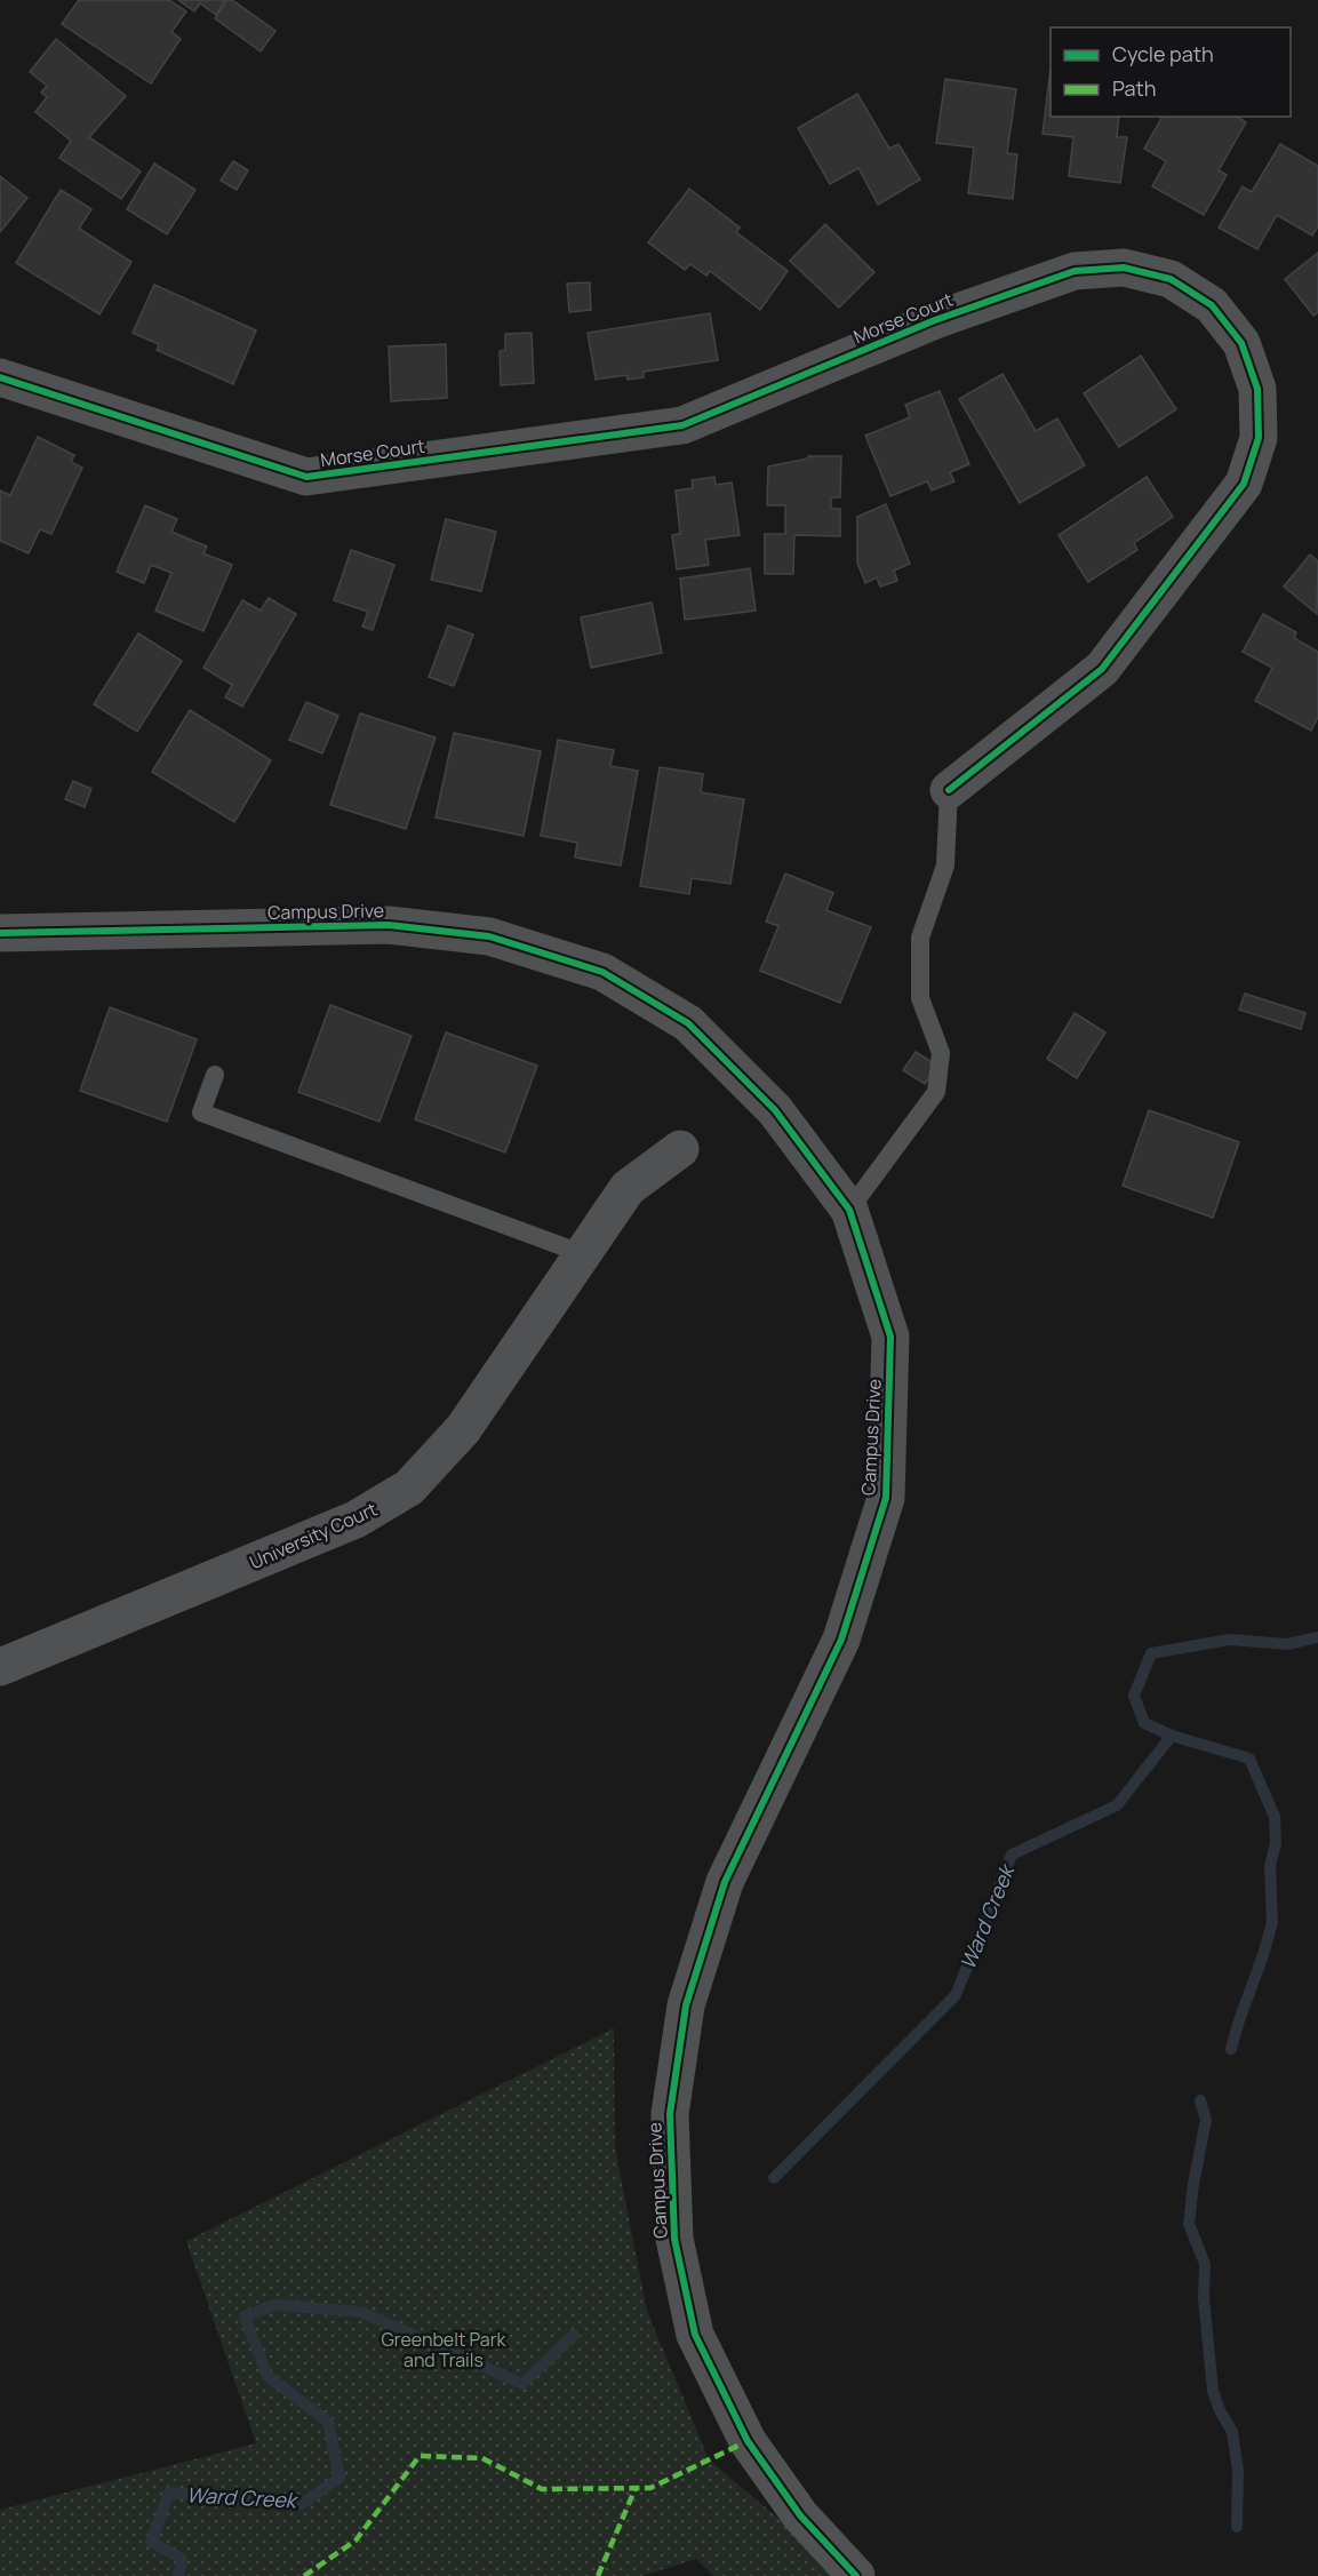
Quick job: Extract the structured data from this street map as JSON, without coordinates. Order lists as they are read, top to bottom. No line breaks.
{"streets":{"street":["Morse Court","Campus Drive","University Court"]},"water":["Ward Creek"],"parks":["Greenbelt Park and Trails"],"legend":["Cycle path","Path"]}
